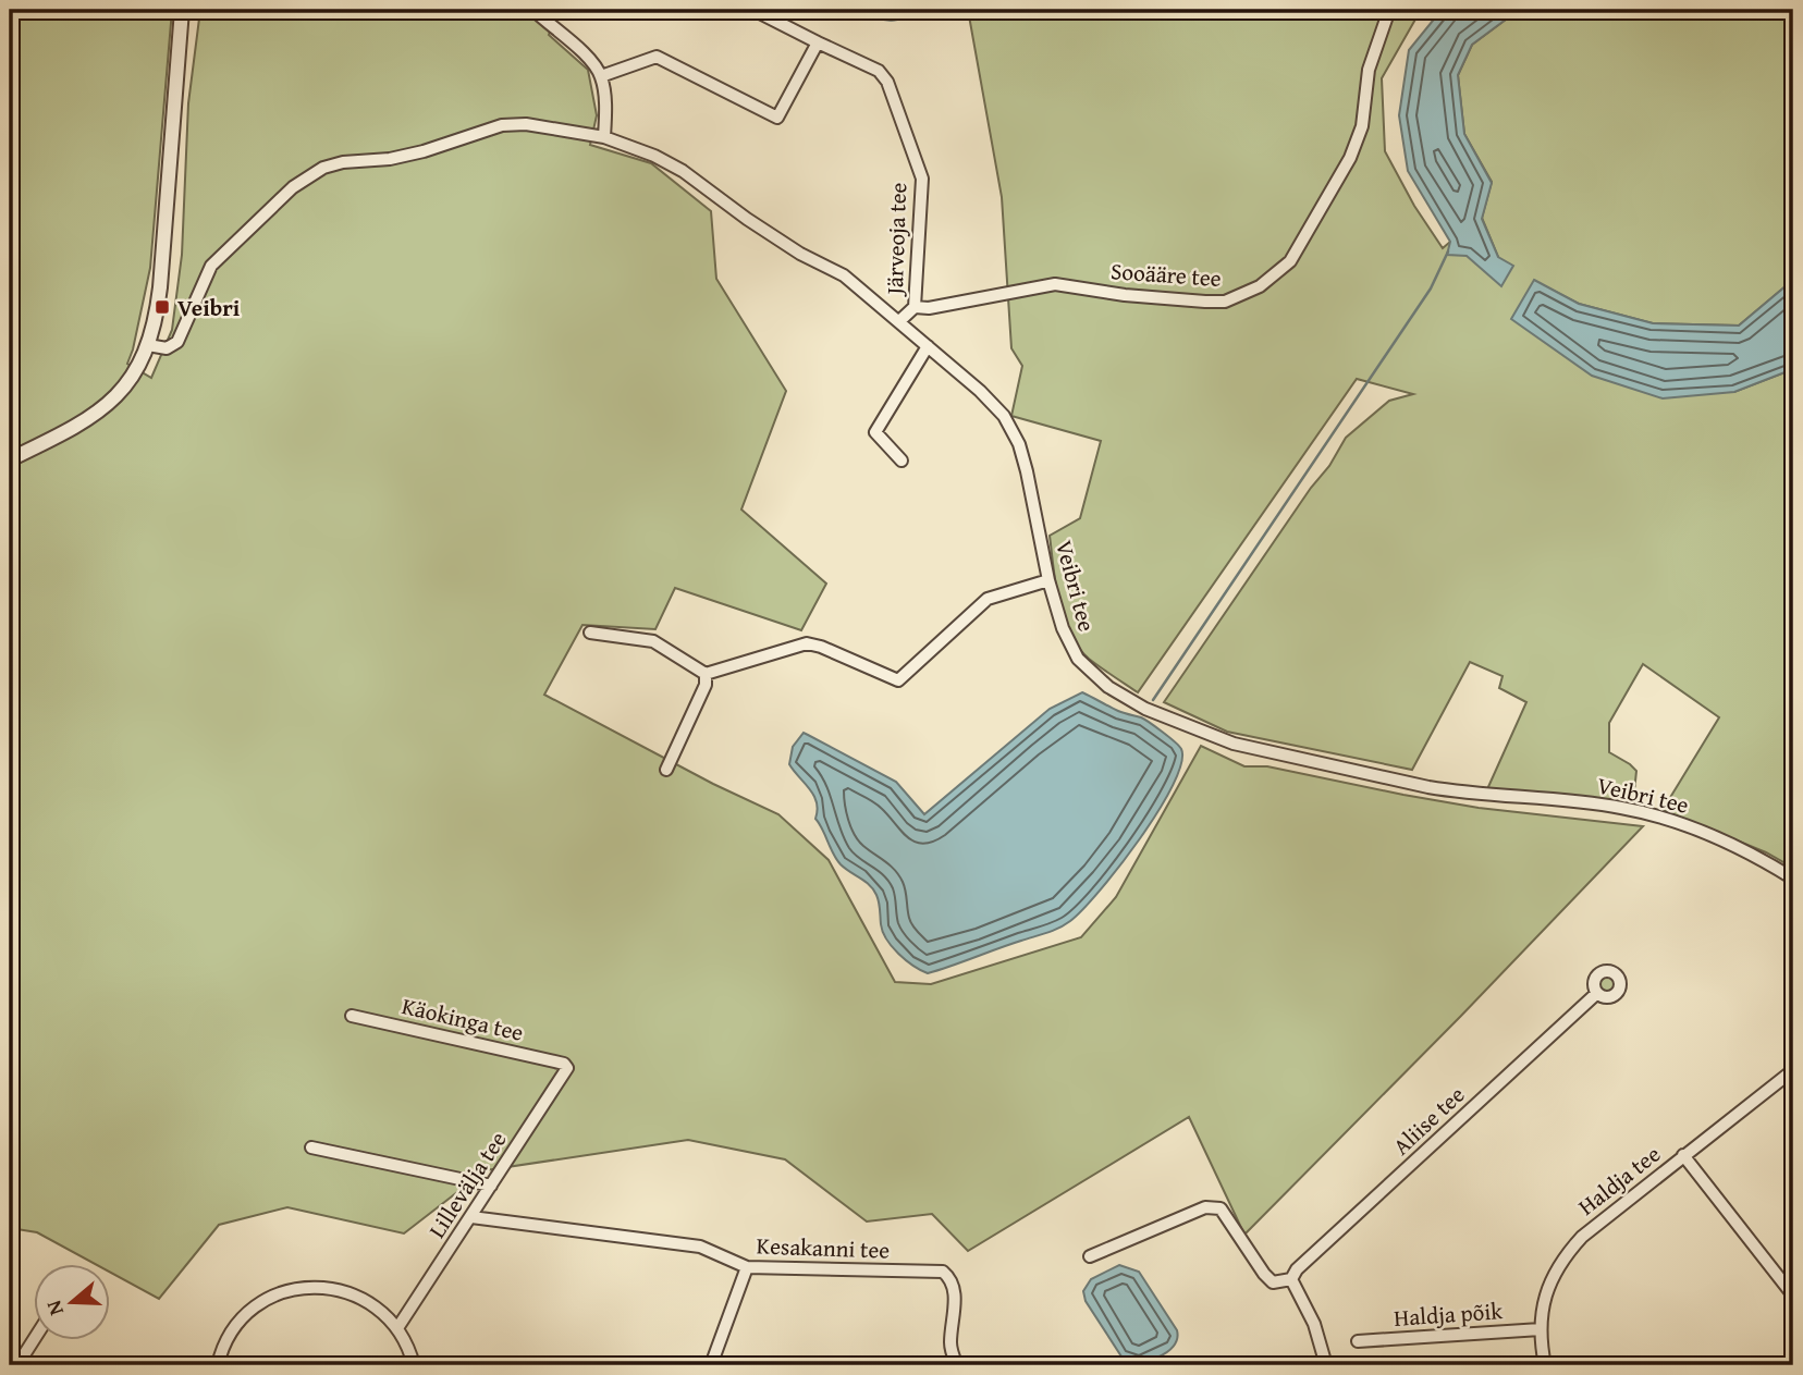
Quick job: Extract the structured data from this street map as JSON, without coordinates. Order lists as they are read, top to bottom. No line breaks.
{"streets":{"street":["Järveoja tee","Sooääre tee","Veibri tee","Käokinga tee","Aliise tee","Haldja tee","Lillevälja tee","Kesakanni tee","Haldja põik"]},"crossings":[["Järveoja tee","Sooääre tee"],["Käokinga tee","Lillevälja tee"],["Haldja tee","Haldja põik"],["Lillevälja tee","Kesakanni tee"]],"places":{"transit":["Veibri"]},"north":"left"}
